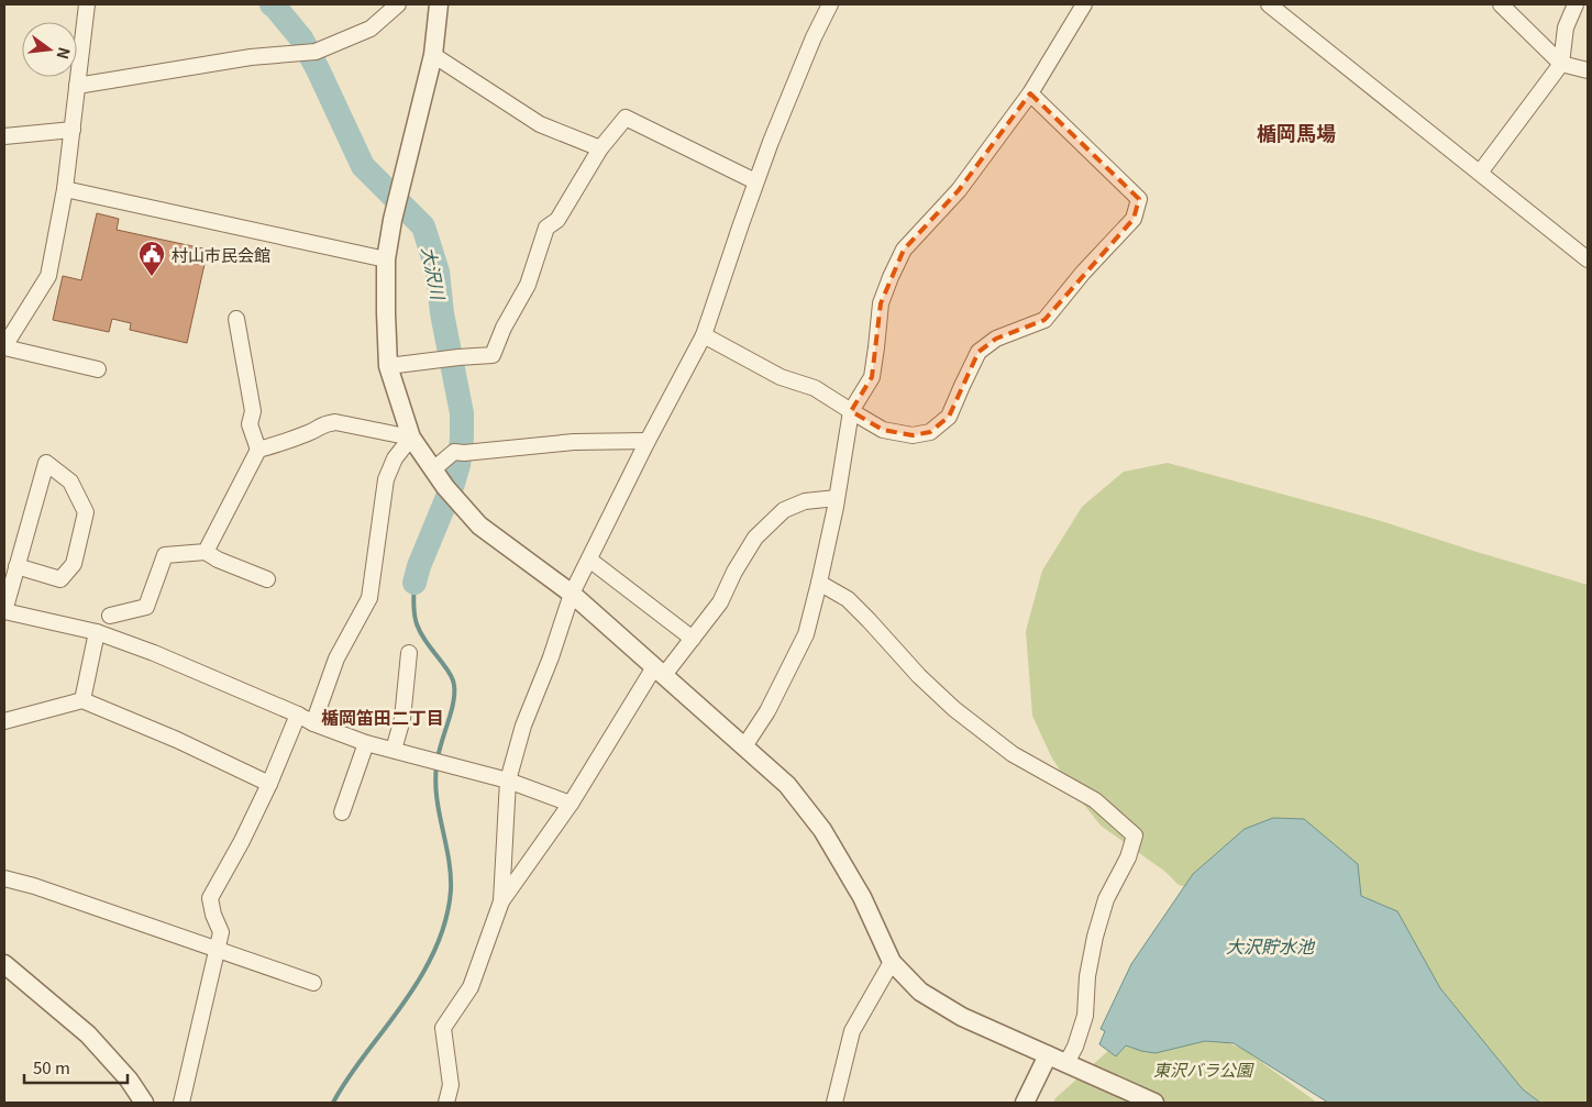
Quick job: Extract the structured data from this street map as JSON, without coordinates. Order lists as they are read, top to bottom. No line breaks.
{"districts":["楯岡馬場","楯岡笛田二丁目"],"water":["大沢川","大沢貯水池"],"parks":["東沢バラ公園"],"places":{"public building":["村山市民会館"]},"scale_bar":"50 m","north":"right"}
